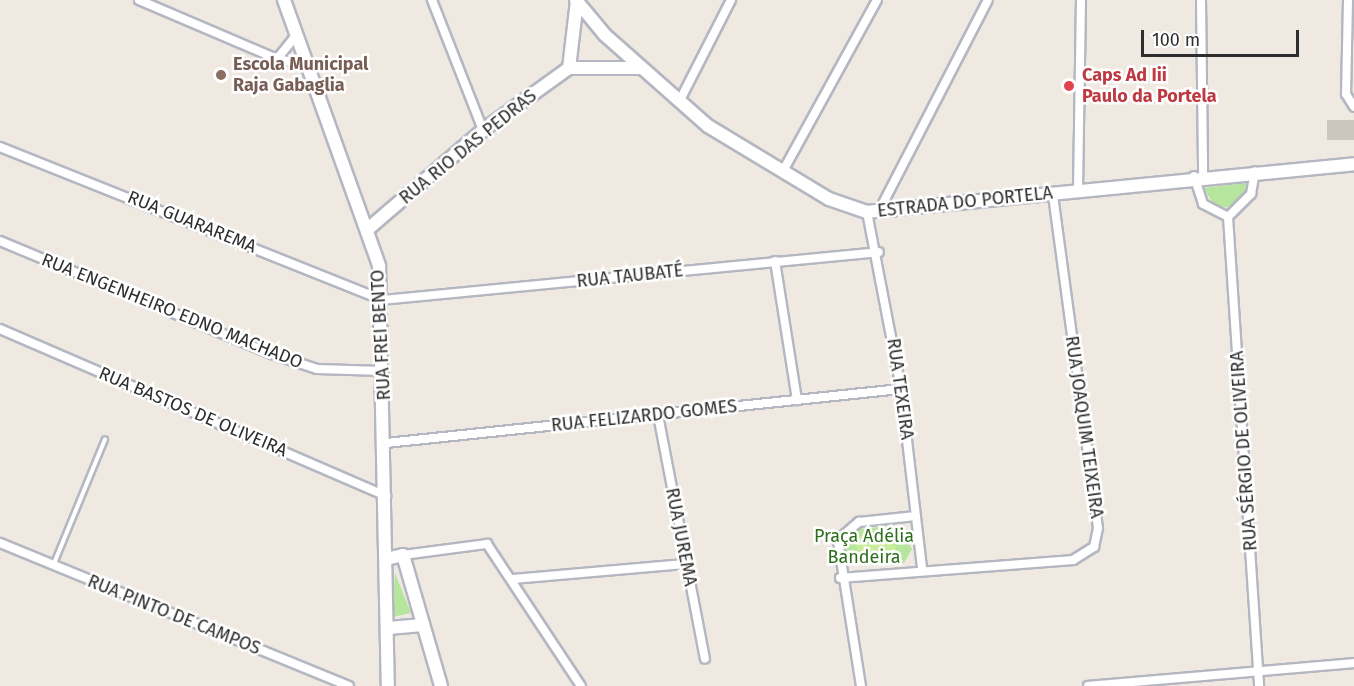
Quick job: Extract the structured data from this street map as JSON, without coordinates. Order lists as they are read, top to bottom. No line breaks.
{"streets":{"street":["RUA RIO DAS PEDRAS","ESTRADA DO PORTELA","RUA GUARAREMA","RUA TAUBATÉ","RUA ENGENHEIRO EDNO MACHADO","RUA FREI BENTO","RUA TEXEIRA","RUA BASTOS DE OLIVEIRA","RUA FELIZARDO GOMES","RUA JOAQUIM TEIXEIRA","RUA SÉRGIO DE OLIVEIRA","RUA JUREMA","RUA PINTO DE CAMPOS"]},"crossings":[["RUA RIO DAS PEDRAS","RUA FREI BENTO"],["ESTRADA DO PORTELA","RUA TEXEIRA"],["ESTRADA DO PORTELA","RUA JOAQUIM TEIXEIRA"],["RUA GUARAREMA","RUA TAUBATÉ"],["RUA GUARAREMA","RUA FREI BENTO"],["RUA TAUBATÉ","RUA FREI BENTO"],["RUA TAUBATÉ","RUA TEXEIRA"],["RUA ENGENHEIRO EDNO MACHADO","RUA FREI BENTO"],["RUA FREI BENTO","RUA BASTOS DE OLIVEIRA"],["RUA FREI BENTO","RUA FELIZARDO GOMES"],["RUA TEXEIRA","RUA FELIZARDO GOMES"],["RUA TEXEIRA","RUA JOAQUIM TEIXEIRA"],["RUA FELIZARDO GOMES","RUA JUREMA"]],"parks":["Praça Adélia Bandeira"],"places":["Escola Municipal Raja Gabaglia","Caps Ad Iii Paulo da Portela"],"scale_bar":"100 m"}
